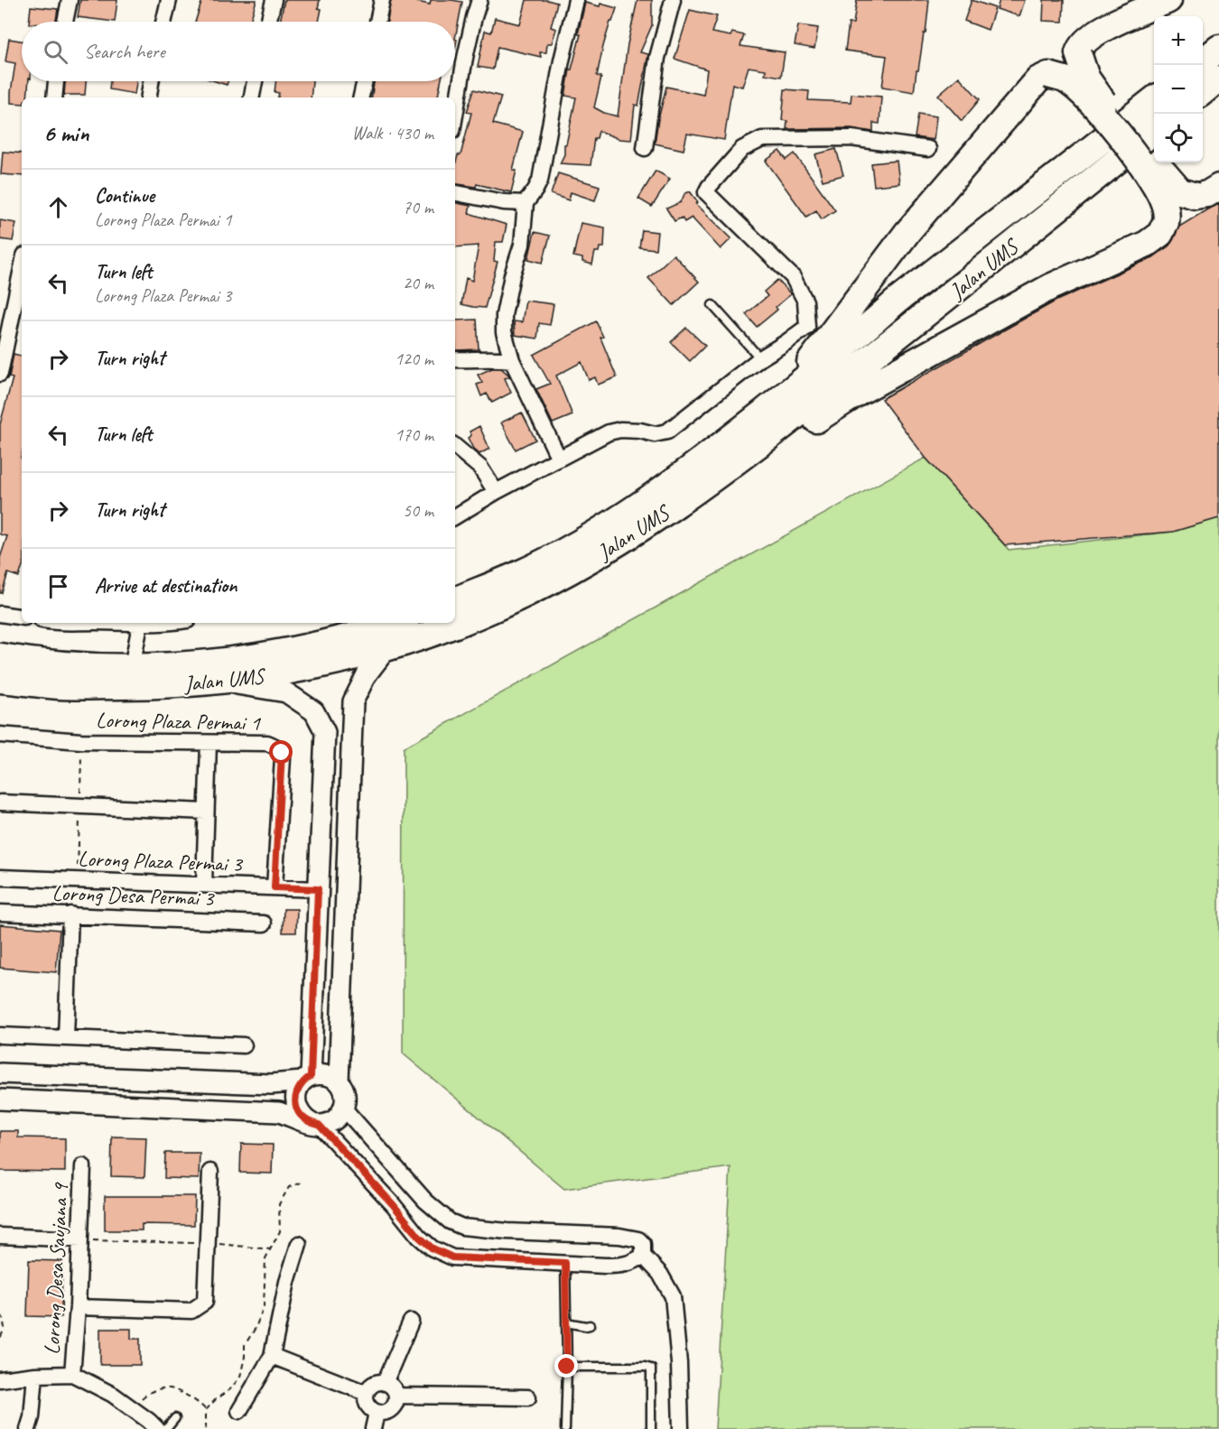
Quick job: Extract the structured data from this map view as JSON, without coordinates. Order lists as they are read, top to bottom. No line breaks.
{"streets":{"highway":["Jalan UMS"],"street":["Lorong Plaza Permai 1","Lorong Plaza Permai 3","Lorong Desa Permai 3","Lorong Desa Saujana 9"]},"crossings":[["Lorong Plaza Permai 1","Lorong Plaza Permai 3"]],"page":{"map_buttons":["+","−"],"search":"Search here","heading":["6 min","Walk · 430 m"],"list":[["Continue","Lorong Plaza Permai 1","70 m"],["Turn left","Lorong Plaza Permai 3","20 m"],["Turn right","120 m"],["Turn left","170 m"],["Turn right","50 m"],"Arrive at destination"]}}
